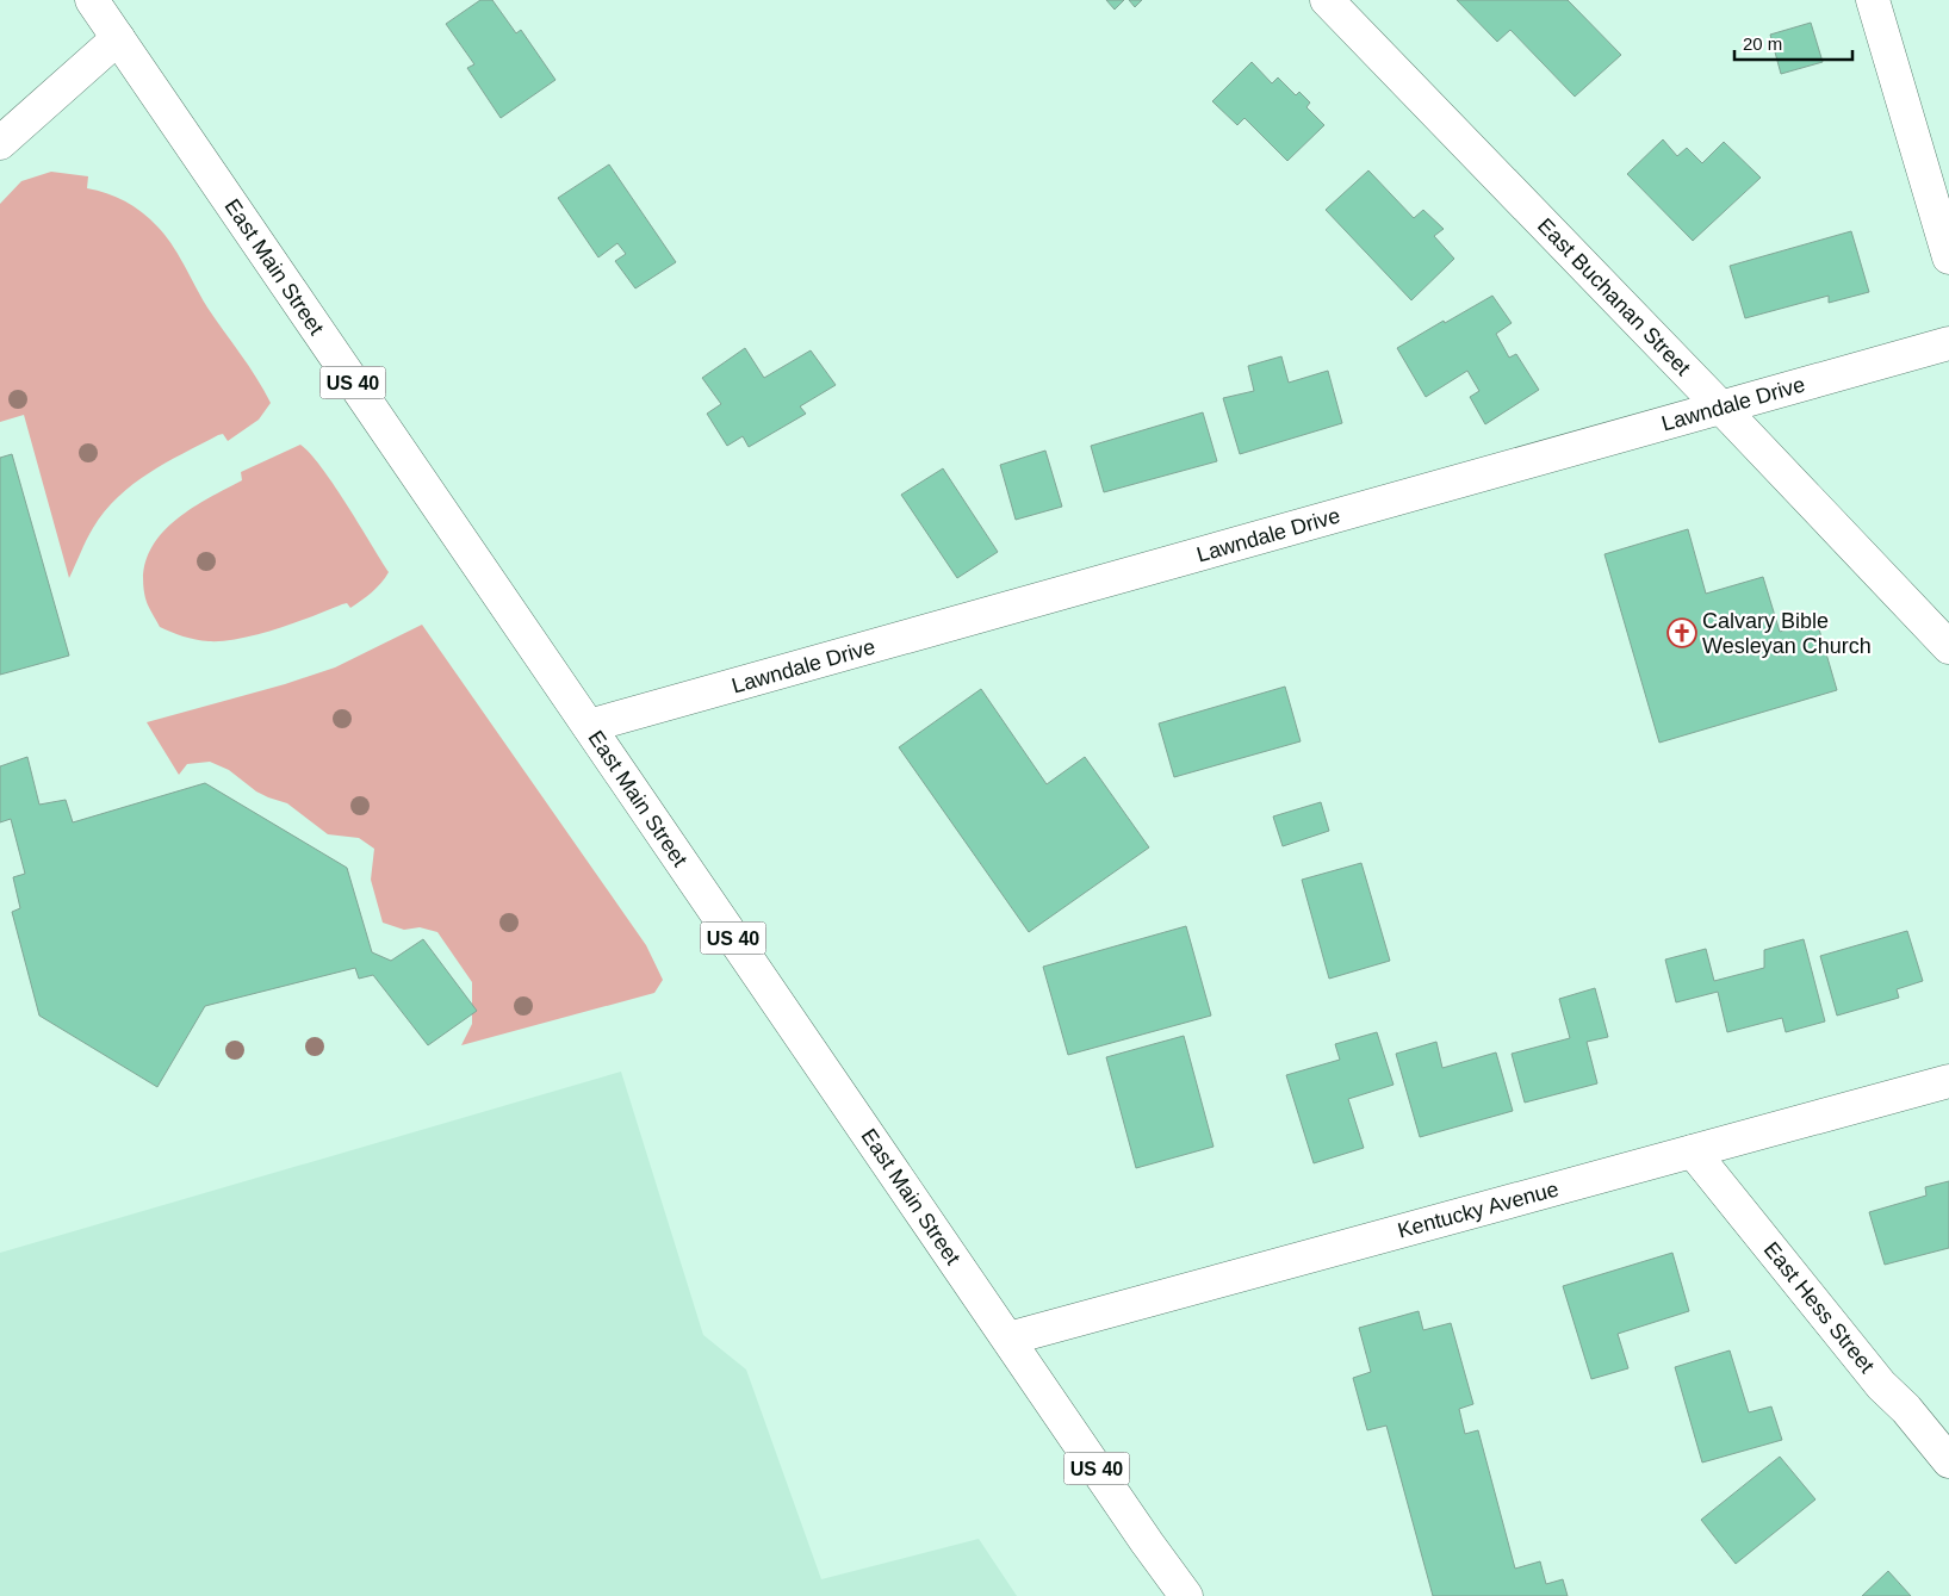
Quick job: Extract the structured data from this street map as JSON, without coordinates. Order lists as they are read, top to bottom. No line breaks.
{"streets":{"street":["East Main Street","East Buchanan Street","US 40","Lawndale Drive","Kentucky Avenue","East Hess Street"]},"crossings":[["East Main Street","Lawndale Drive"],["East Main Street","Kentucky Avenue"],["East Buchanan Street","Lawndale Drive"],["Kentucky Avenue","East Hess Street"]],"places":{"church":["Calvary Bible Wesleyan Church"]},"scale_bar":"20 m"}
